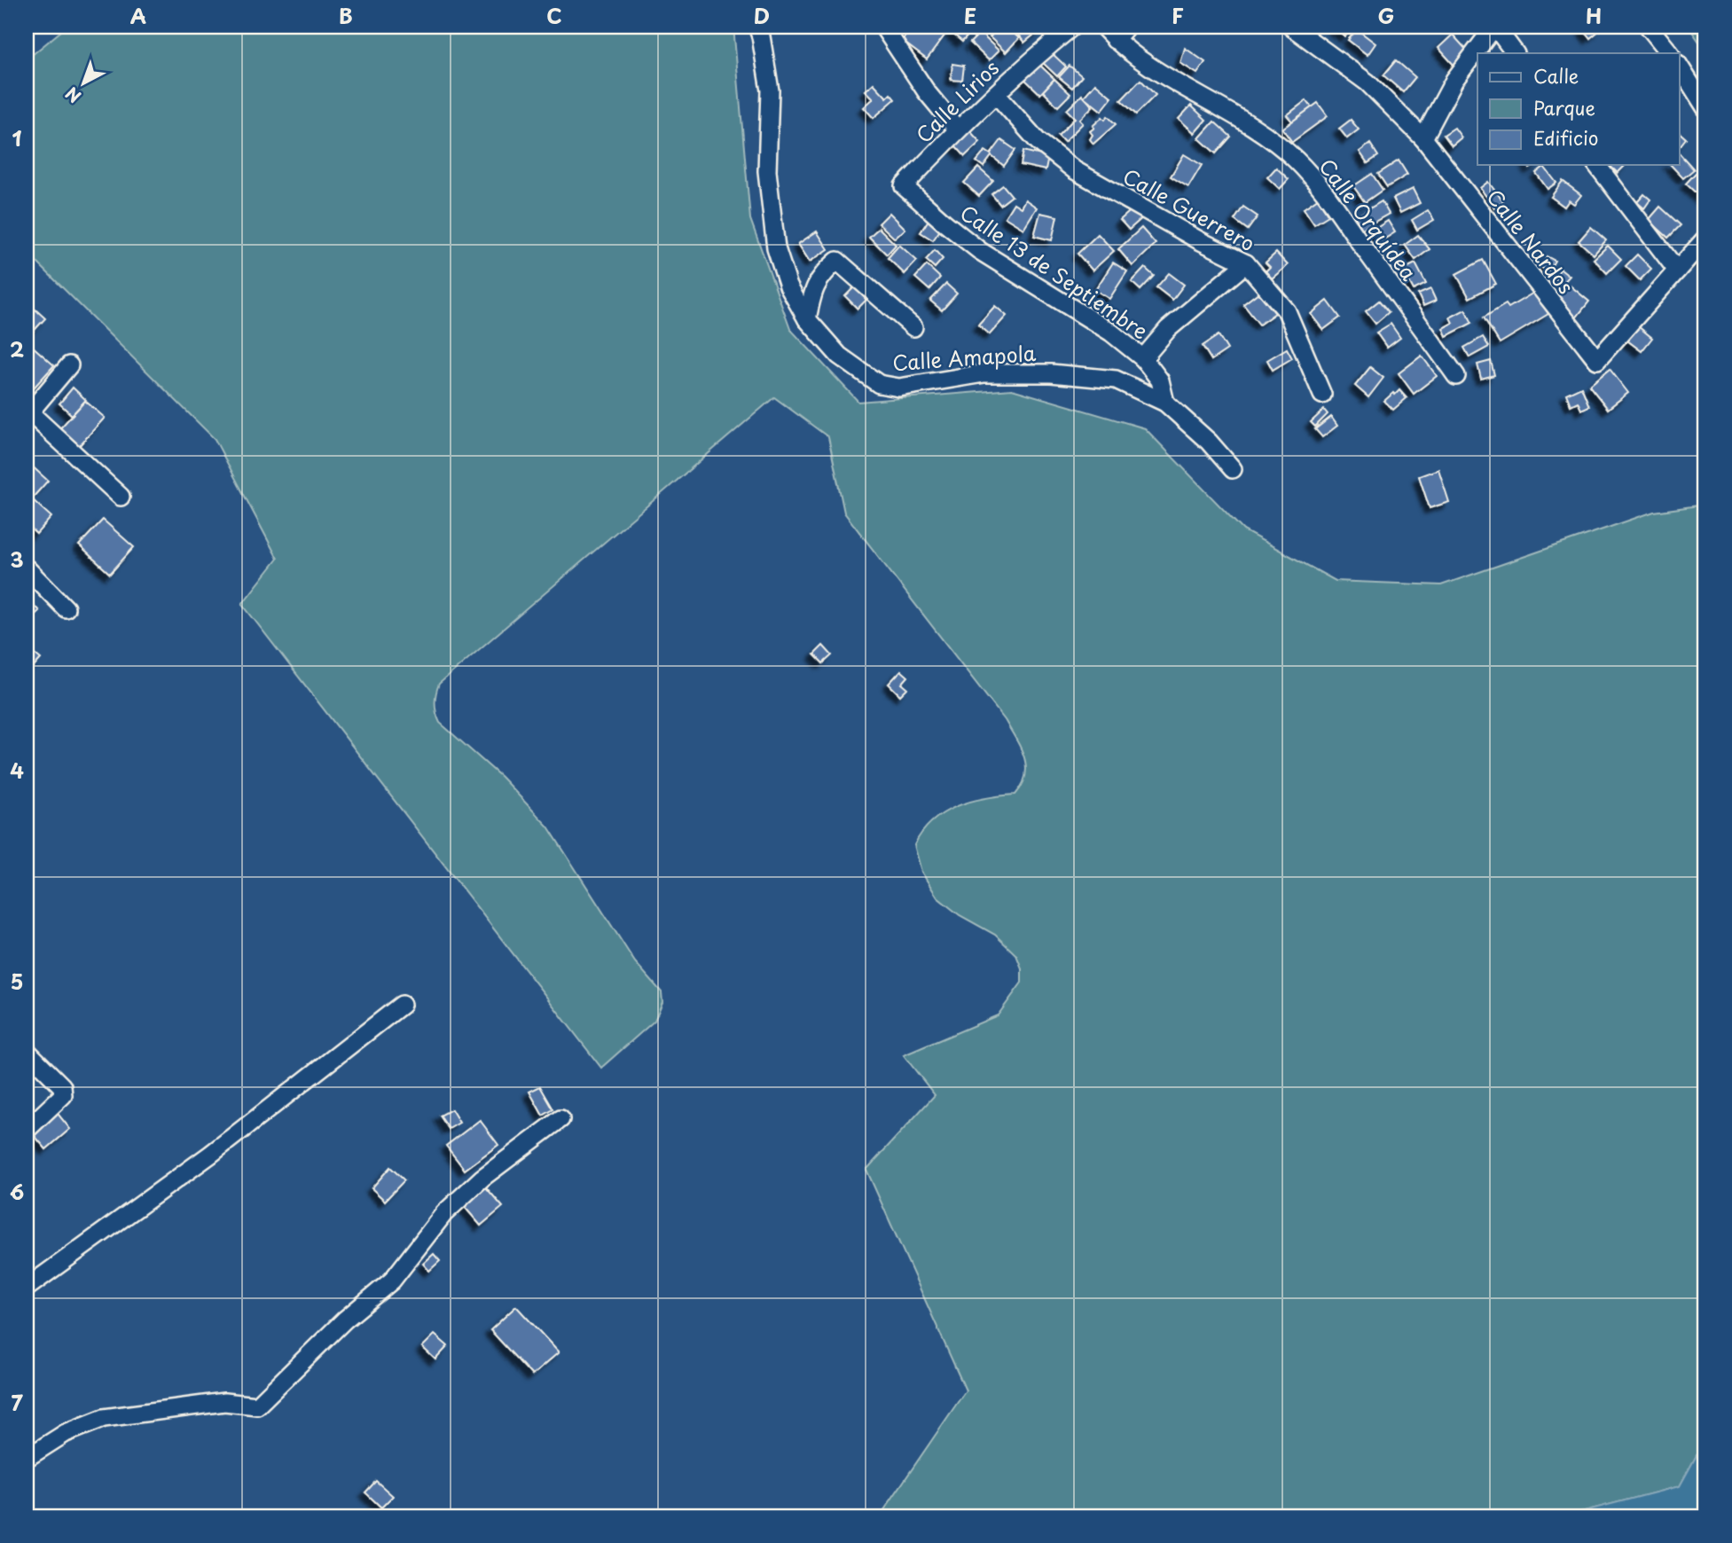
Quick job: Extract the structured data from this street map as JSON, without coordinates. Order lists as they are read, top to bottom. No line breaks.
{"streets":{"street":["Calle Lirios","Calle Guerrero","Calle Orquídea","Calle Nardos","Calle 13 de Septiembre","Calle Amapola"]},"crossings":[["Calle Lirios","Calle Guerrero"],["Calle Lirios","Calle 13 de Septiembre"],["Calle 13 de Septiembre","Calle Amapola"]],"legend":["Calle","Parque","Edificio"],"north":"bottom left","grid":{"columns":["A","B","C","D","E","F","G","H"],"rows":["1","2","3","4","5","6","7"]}}
